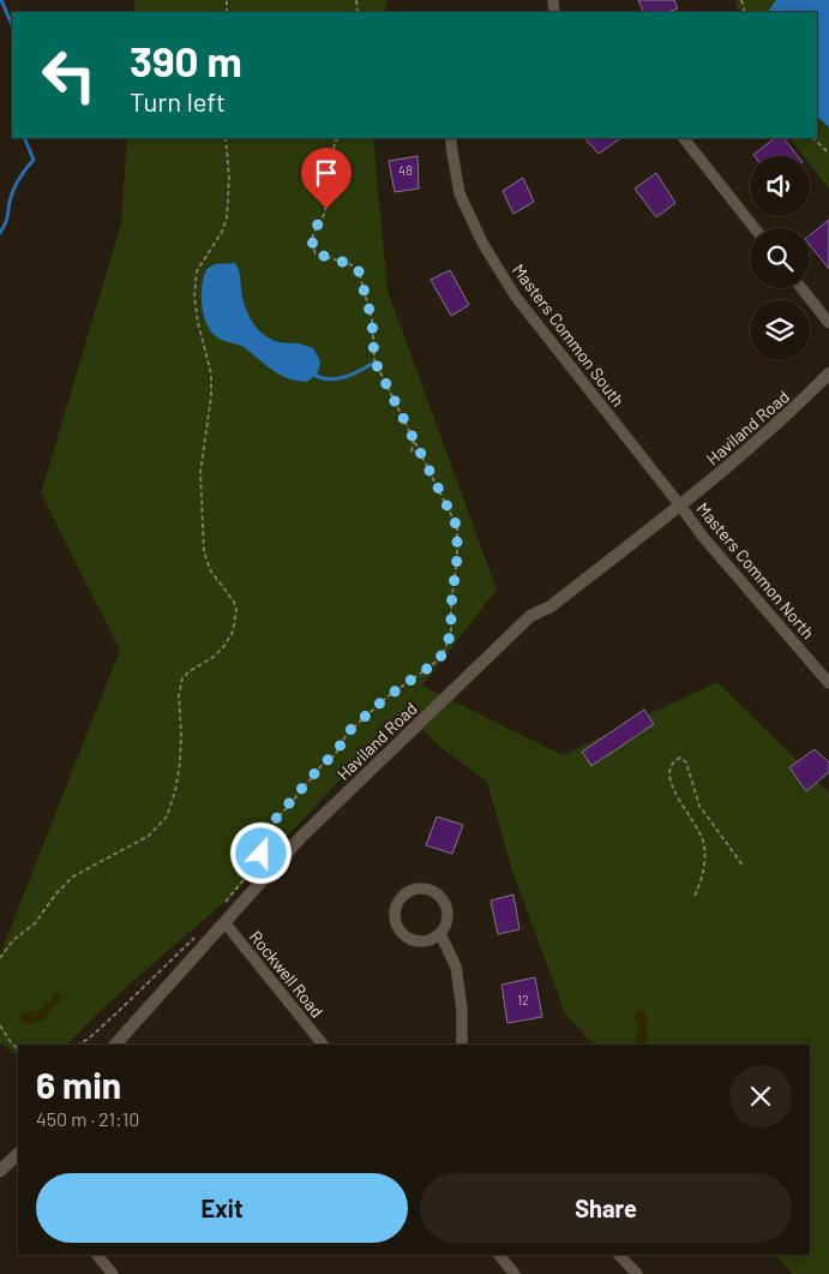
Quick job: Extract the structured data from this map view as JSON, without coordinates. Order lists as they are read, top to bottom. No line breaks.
{"streets":{"street":["Masters Common South","Haviland Road","Masters Common North","Rockwell Road"]},"crossings":[["Masters Common South","Haviland Road"],["Masters Common South","Masters Common North"],["Haviland Road","Masters Common North"],["Haviland Road","Rockwell Road"]],"house_numbers":["48","12"],"page":{"turn":["390 m","Turn left"],"heading":["6 min","450 m · 21:10"],"buttons":["Exit","Share"]}}
